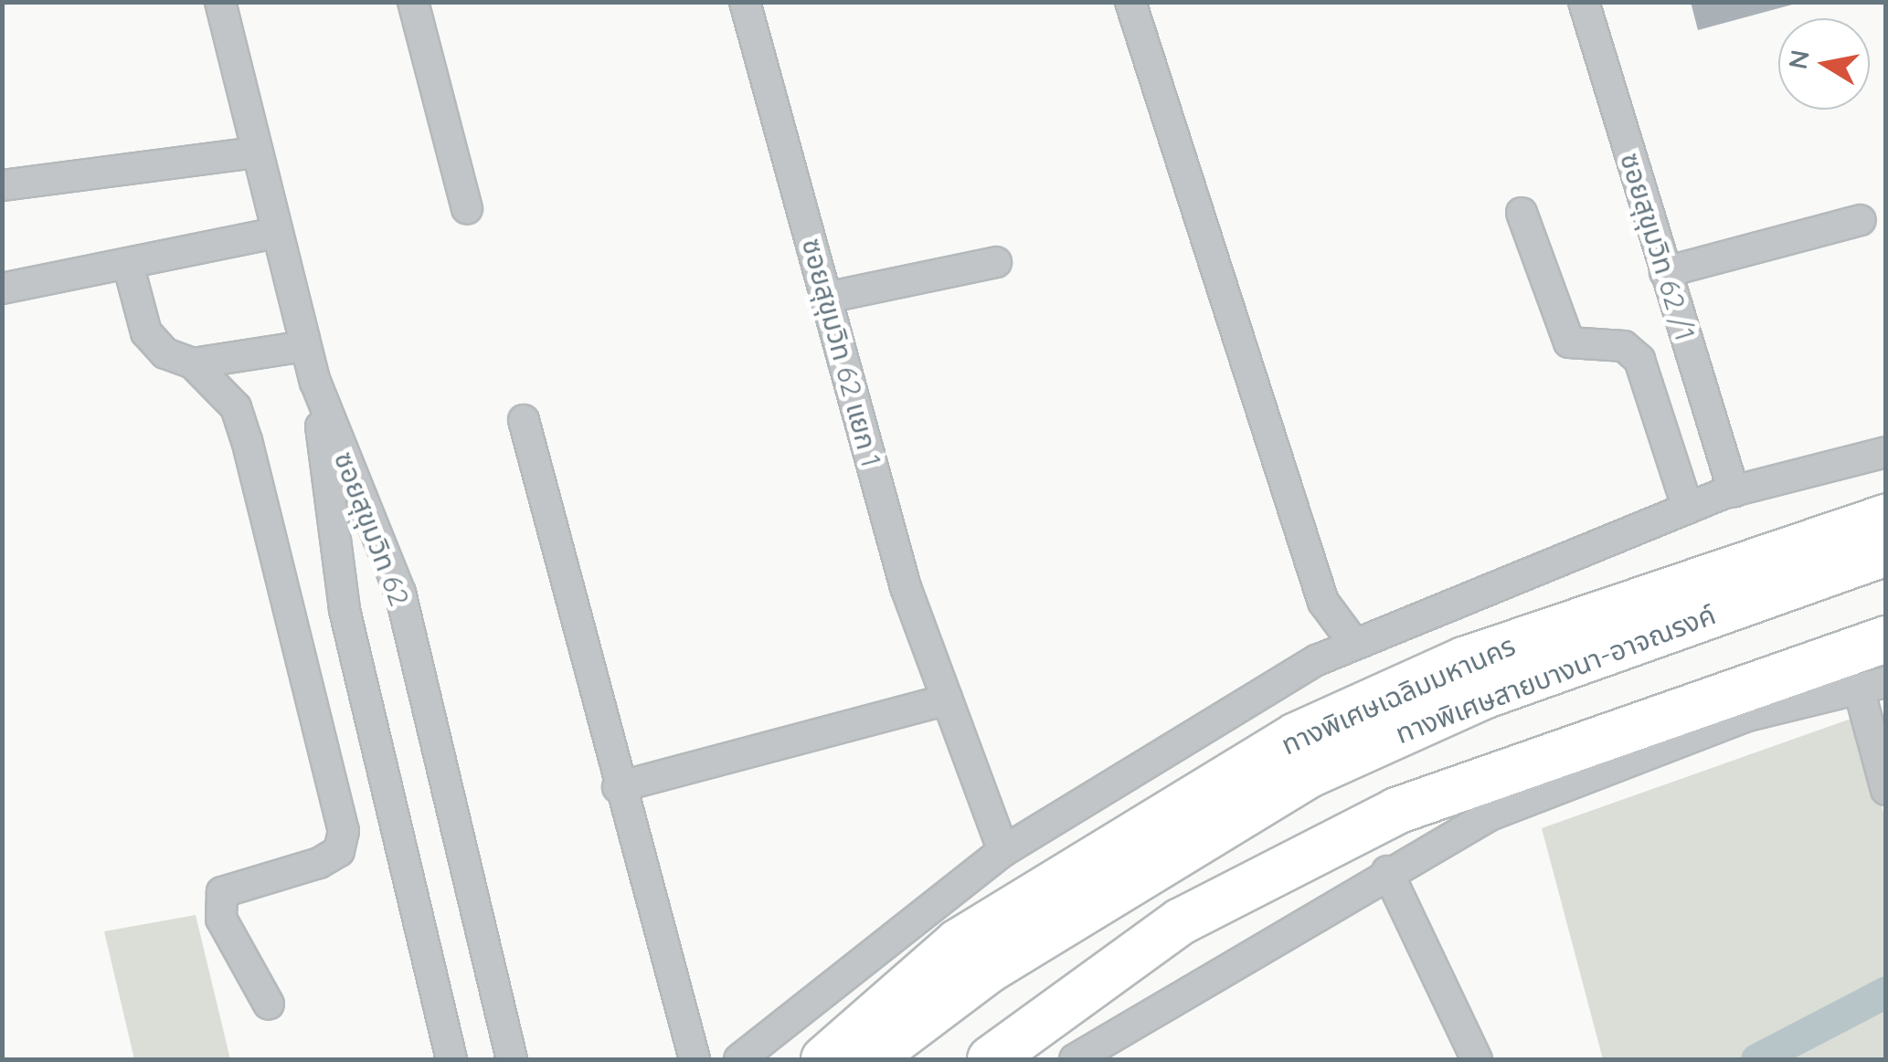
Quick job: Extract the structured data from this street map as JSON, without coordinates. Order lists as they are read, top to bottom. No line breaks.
{"streets":{"highway":["ทางพิเศษสายบางนา-อาจณรงค์","ทางพิเศษเฉลิมมหานคร"],"street":["ซอยสุขุมวิท 62 /1","ซอยสุขุมวิท 62 แยก 1","ซอยสุขุมวิท 62"]},"north":"left"}
